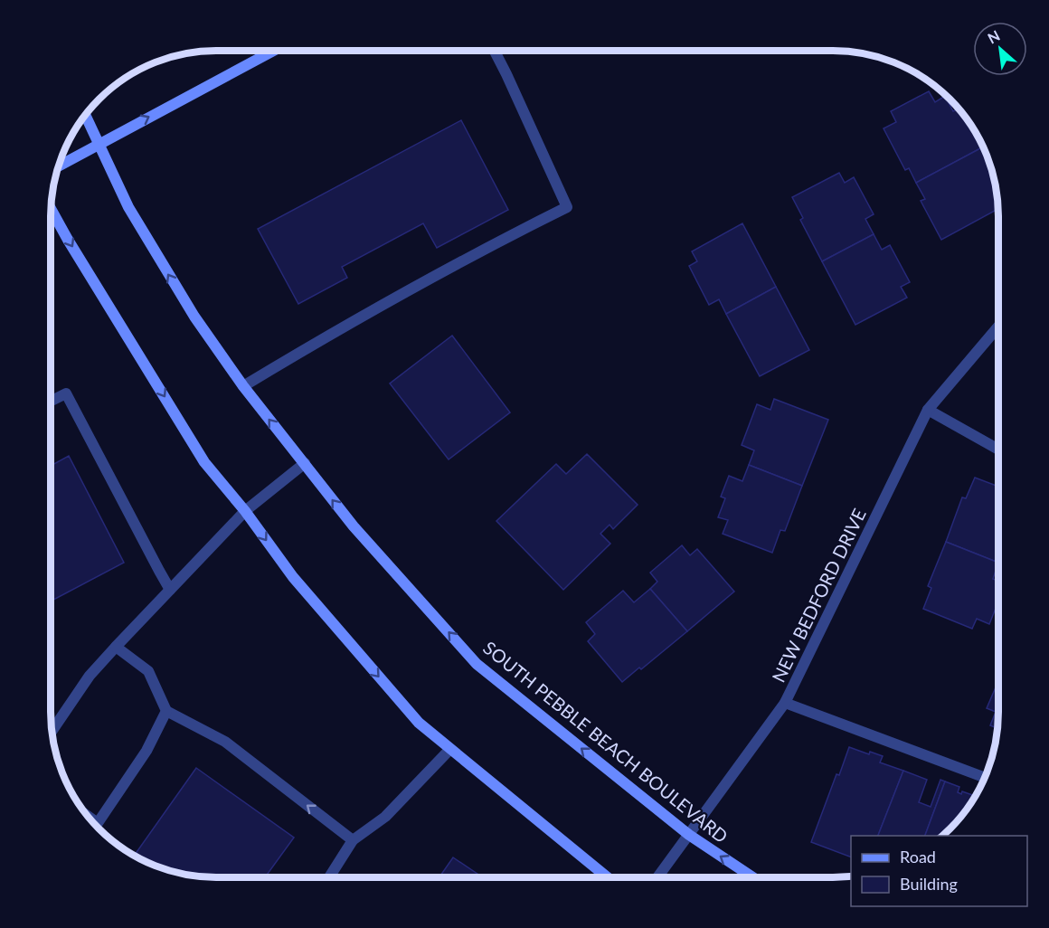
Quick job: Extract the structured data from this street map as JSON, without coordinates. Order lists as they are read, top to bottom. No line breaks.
{"streets":{"street":["NEW BEDFORD DRIVE","SOUTH PEBBLE BEACH BOULEVARD"]},"crossings":[["NEW BEDFORD DRIVE","SOUTH PEBBLE BEACH BOULEVARD"]],"legend":["Road","Building"],"north":"top left"}
